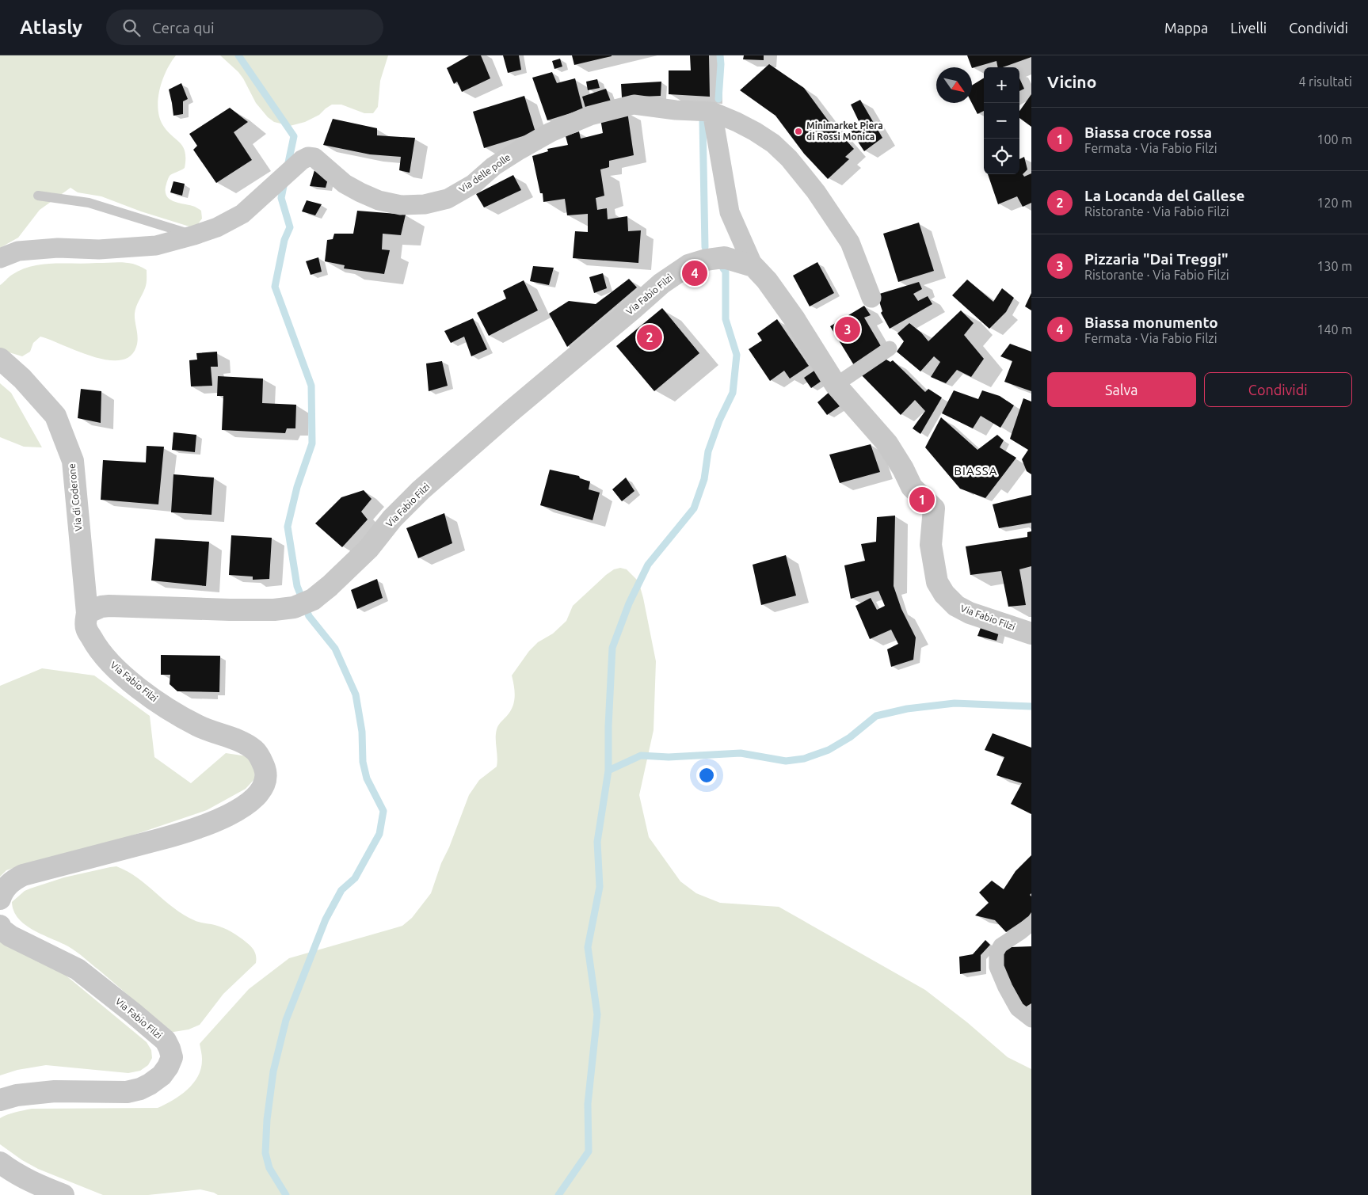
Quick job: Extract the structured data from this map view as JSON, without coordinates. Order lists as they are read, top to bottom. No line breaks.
{"streets":{"street":["Via delle polle","Via Fabio Filzi","Via di Coderone"]},"crossings":[["Via Fabio Filzi","Via di Coderone"]],"districts":["BIASSA"],"places":["Minimarket Piera di Rossi Monica"],"north":"bottom right","page":{"header":"Atlasly","search":"Cerca qui","nav":["Mappa","Livelli","Condividi"],"heading":["Vicino","4 risultati"],"map_buttons":["+","−"],"list":[{"mark":"1","name":"Biassa croce rossa","note":"Fermata · Via Fabio Filzi","value":"100 m"},{"mark":"2","name":"La Locanda del Gallese","note":"Ristorante · Via Fabio Filzi","value":"120 m"},{"mark":"3","name":"Pizzaria \"Dai Treggi\"","note":"Ristorante · Via Fabio Filzi","value":"130 m"},{"mark":"4","name":"Biassa monumento","note":"Fermata · Via Fabio Filzi","value":"140 m"}],"pins":["4","3","2","1"],"buttons":["Salva","Condividi"]}}
